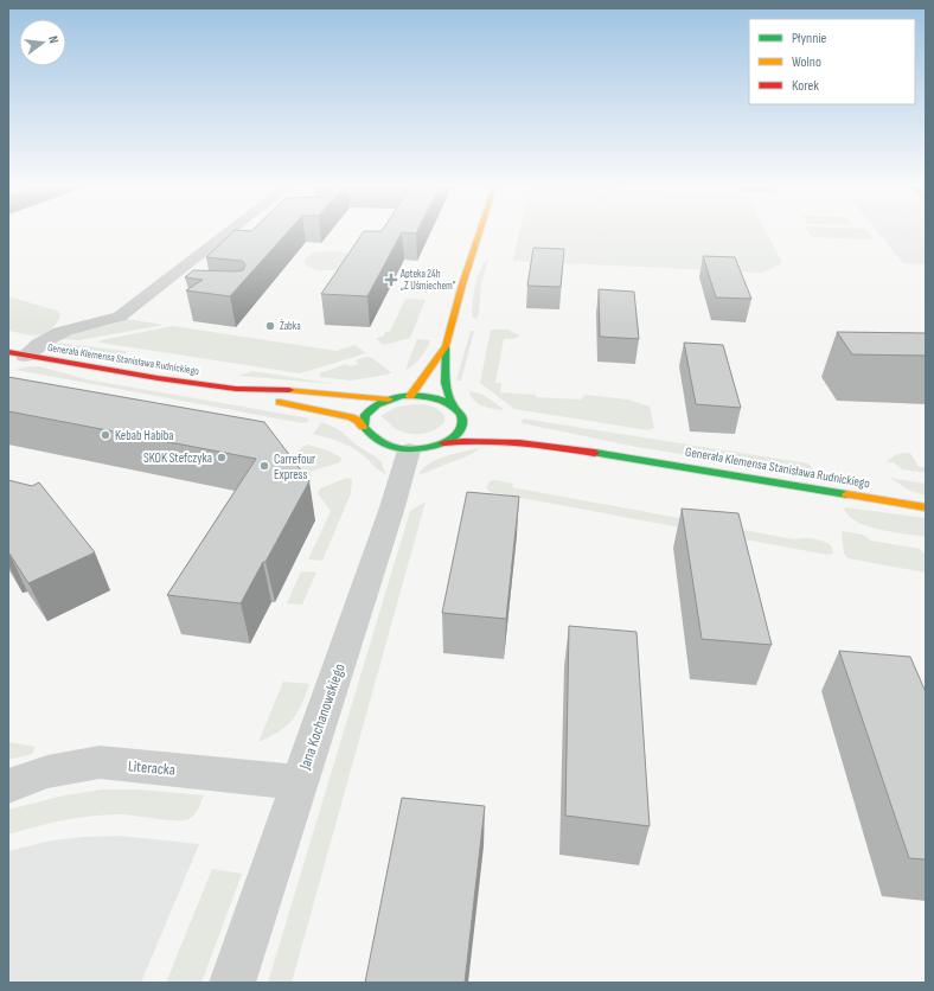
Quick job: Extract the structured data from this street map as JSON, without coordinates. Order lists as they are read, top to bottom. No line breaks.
{"streets":{"street":["Generała Klemensa Stanisława Rudnickiego","Jana Kochanowskiego","Literacka"]},"crossings":[["Generała Klemensa Stanisława Rudnickiego","Jana Kochanowskiego"],["Jana Kochanowskiego","Literacka"]],"places":{"health":["Apteka 24h „Z Uśmiechem”"],"other":["Żabka","Kebab Habiba","SKOK Stefczyka","Carrefour Express"]},"legend":["Płynnie","Wolno","Korek"],"north":"right"}
